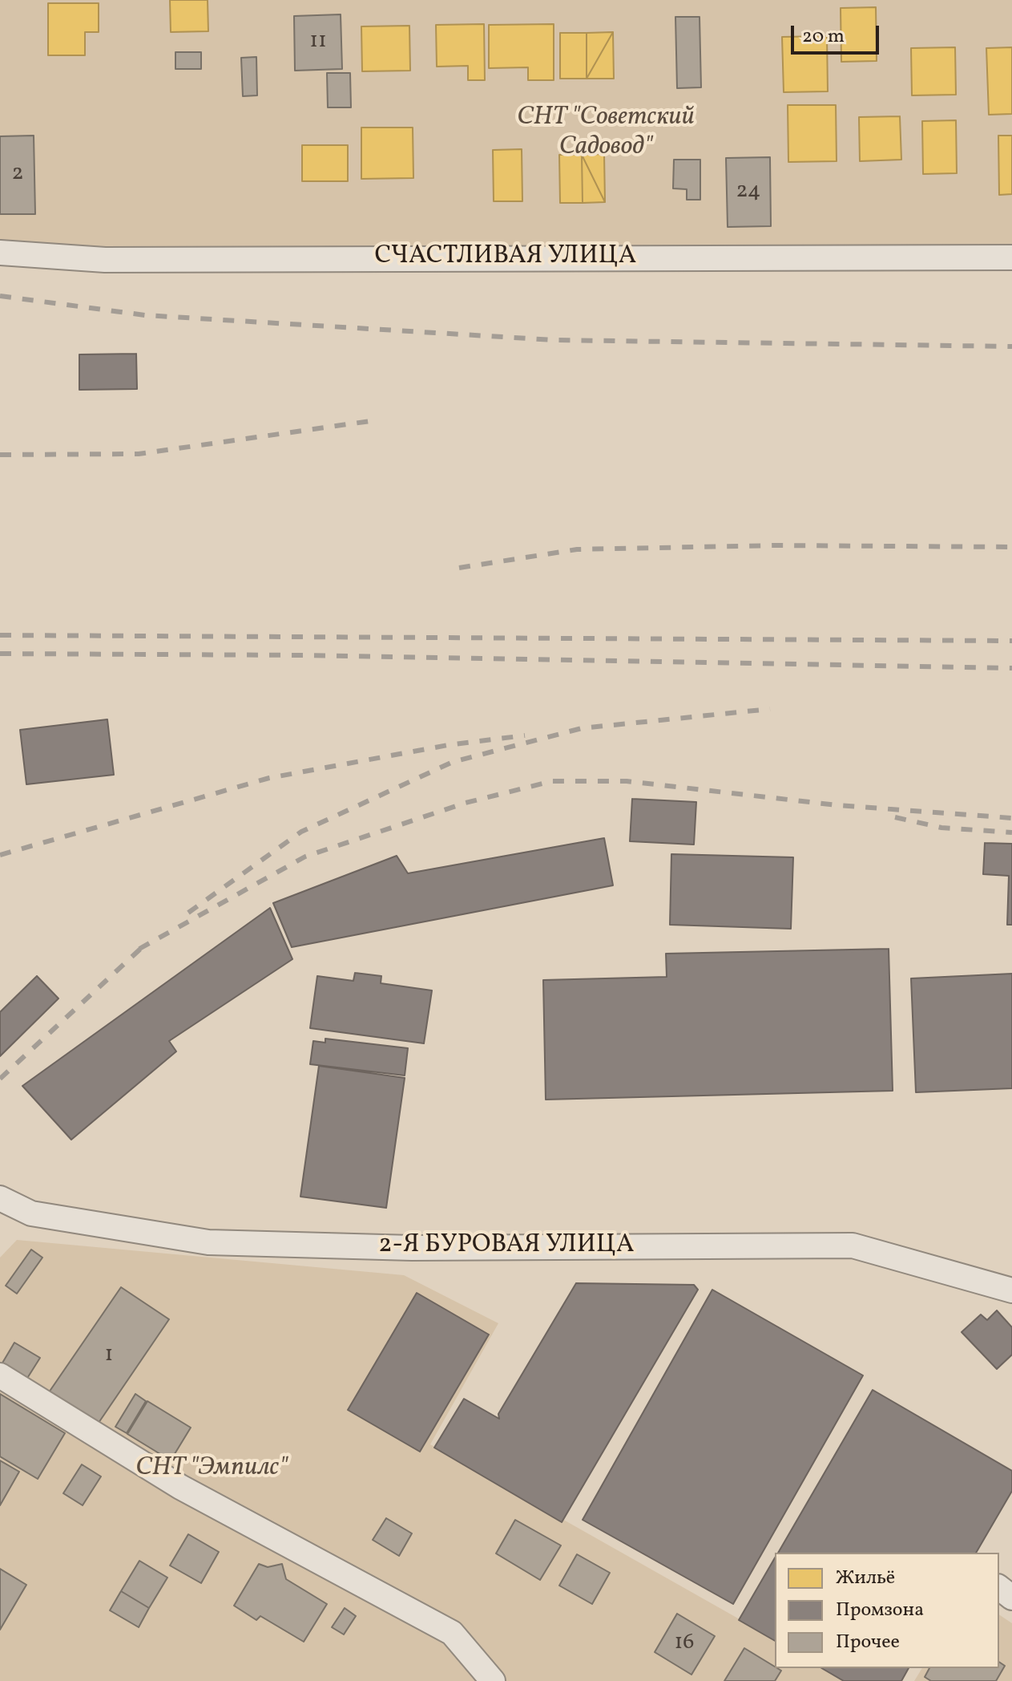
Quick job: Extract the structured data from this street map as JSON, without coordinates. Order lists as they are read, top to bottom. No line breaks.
{"streets":{"street":["СЧАСТЛИВАЯ УЛИЦА","2-Я БУРОВАЯ УЛИЦА"]},"parks":["СНТ \"Советский Садовод\"","СНТ \"Эмпилс\""],"house_numbers":["11","2","24","1","16"],"legend":["Жильё","Промзона","Прочее"],"scale_bar":"20 m"}
